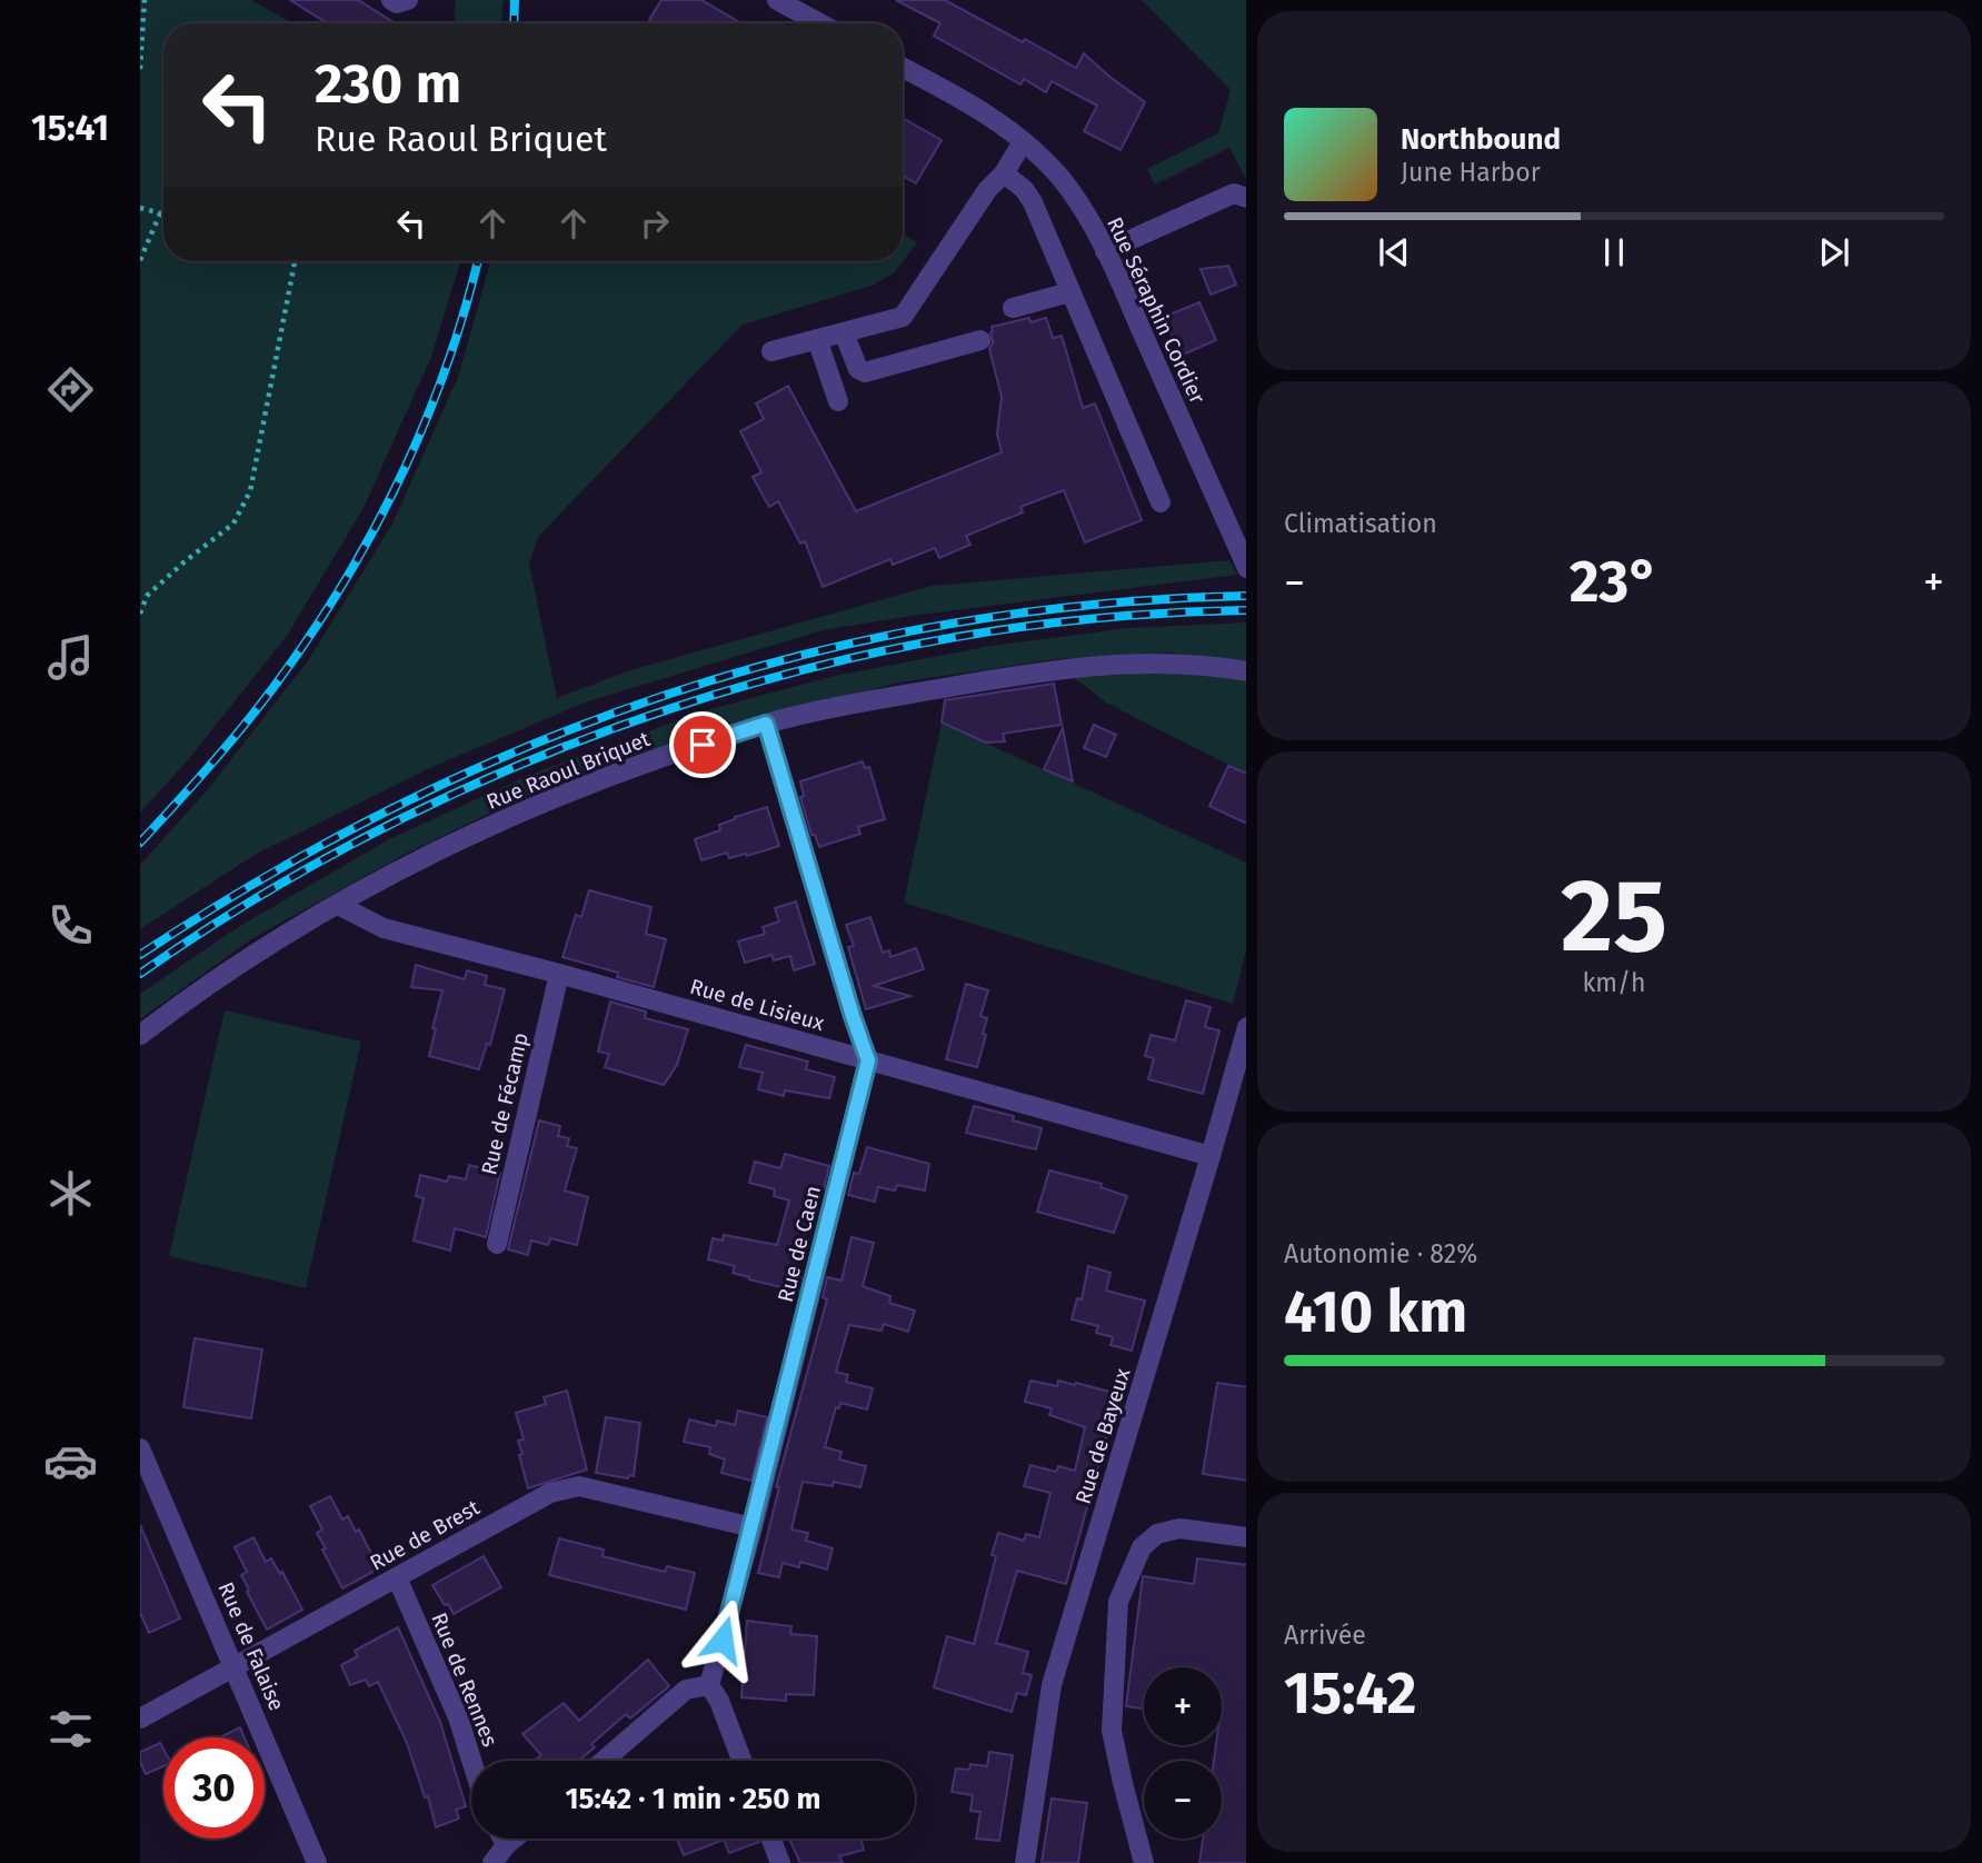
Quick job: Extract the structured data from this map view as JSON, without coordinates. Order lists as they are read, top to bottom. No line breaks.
{"streets":{"street":["Rue Séraphin Cordier","Rue Raoul Briquet","Rue de Lisieux","Rue de Fécamp","Rue de Caen","Rue de Bayeux","Rue de Brest","Rue de Falaise","Rue de Rennes"]},"crossings":[["Rue Raoul Briquet","Rue de Lisieux"],["Rue de Lisieux","Rue de Fécamp"],["Rue de Lisieux","Rue de Caen"],["Rue de Lisieux","Rue de Bayeux"],["Rue de Caen","Rue de Brest"],["Rue de Brest","Rue de Falaise"],["Rue de Brest","Rue de Rennes"]],"page":{"tabs":"15:41","turn":["230 m","Rue Raoul Briquet"],"song":["Northbound","June Harbor"],"tile":["Climatisation",["25","km/h"],["Autonomie · 82%","410 km"],["Arrivée","15:42"]],"heat":["−","23°","+"],"map_buttons":["+","−"],"limit":"30","trip":"15:42 · 1 min · 250 m"}}
